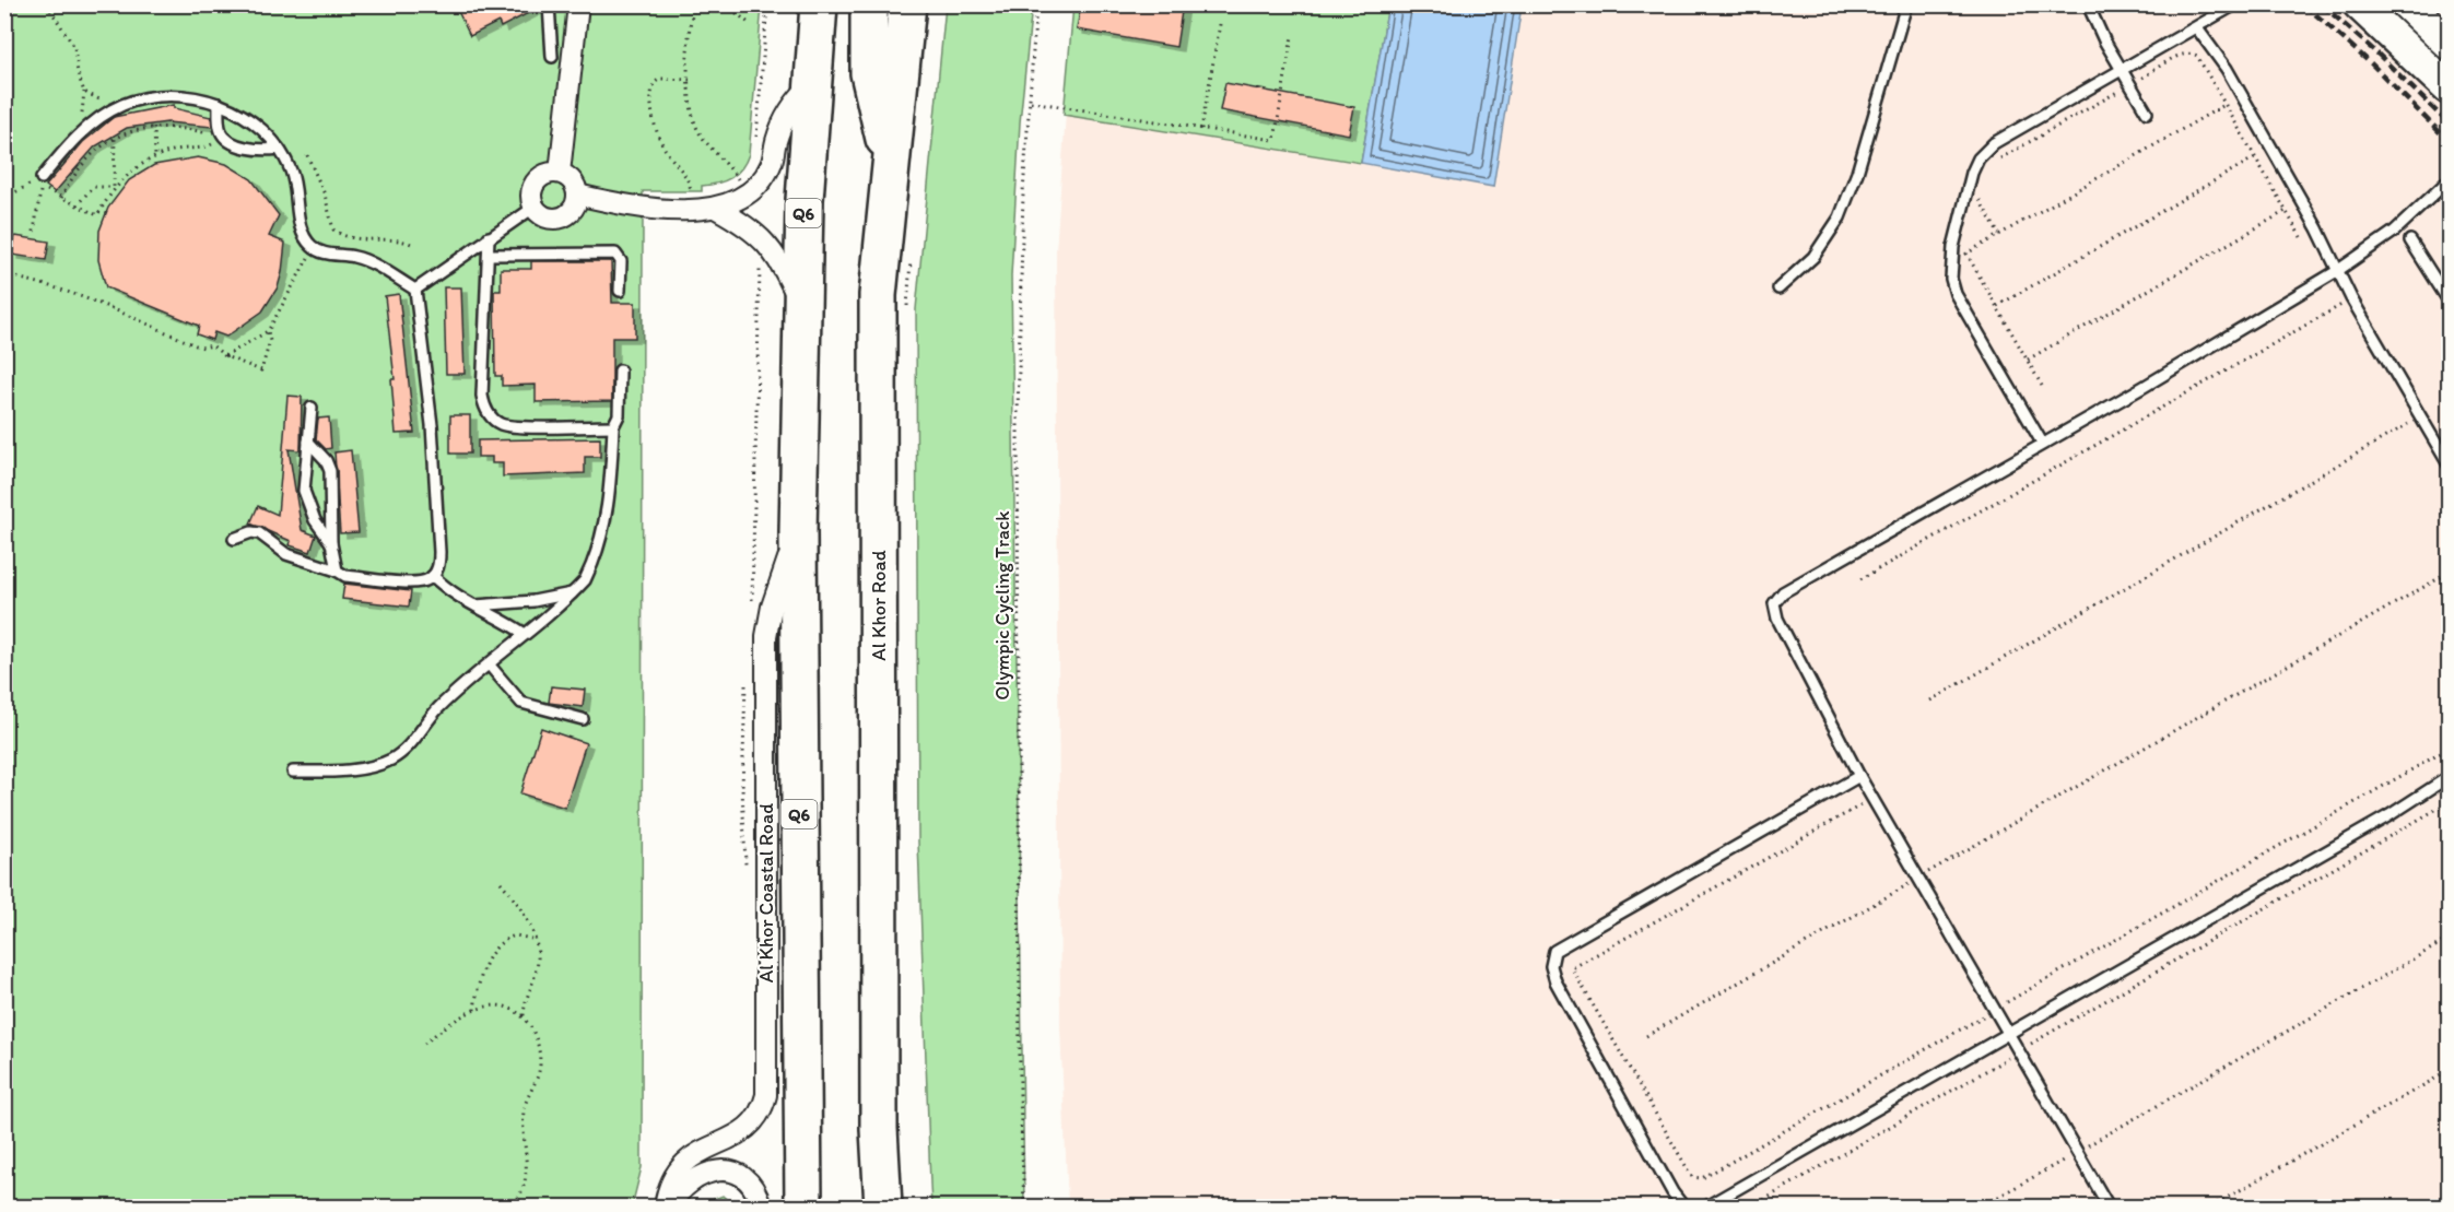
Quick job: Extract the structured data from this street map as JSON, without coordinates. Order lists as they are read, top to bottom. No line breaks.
{"streets":{"highway":["Q6","Al Khor Road"],"street":["Al Khor Coastal Road"],"path":["Olympic Cycling Track"]},"crossings":[["Q6","Al Khor Coastal Road"]]}
